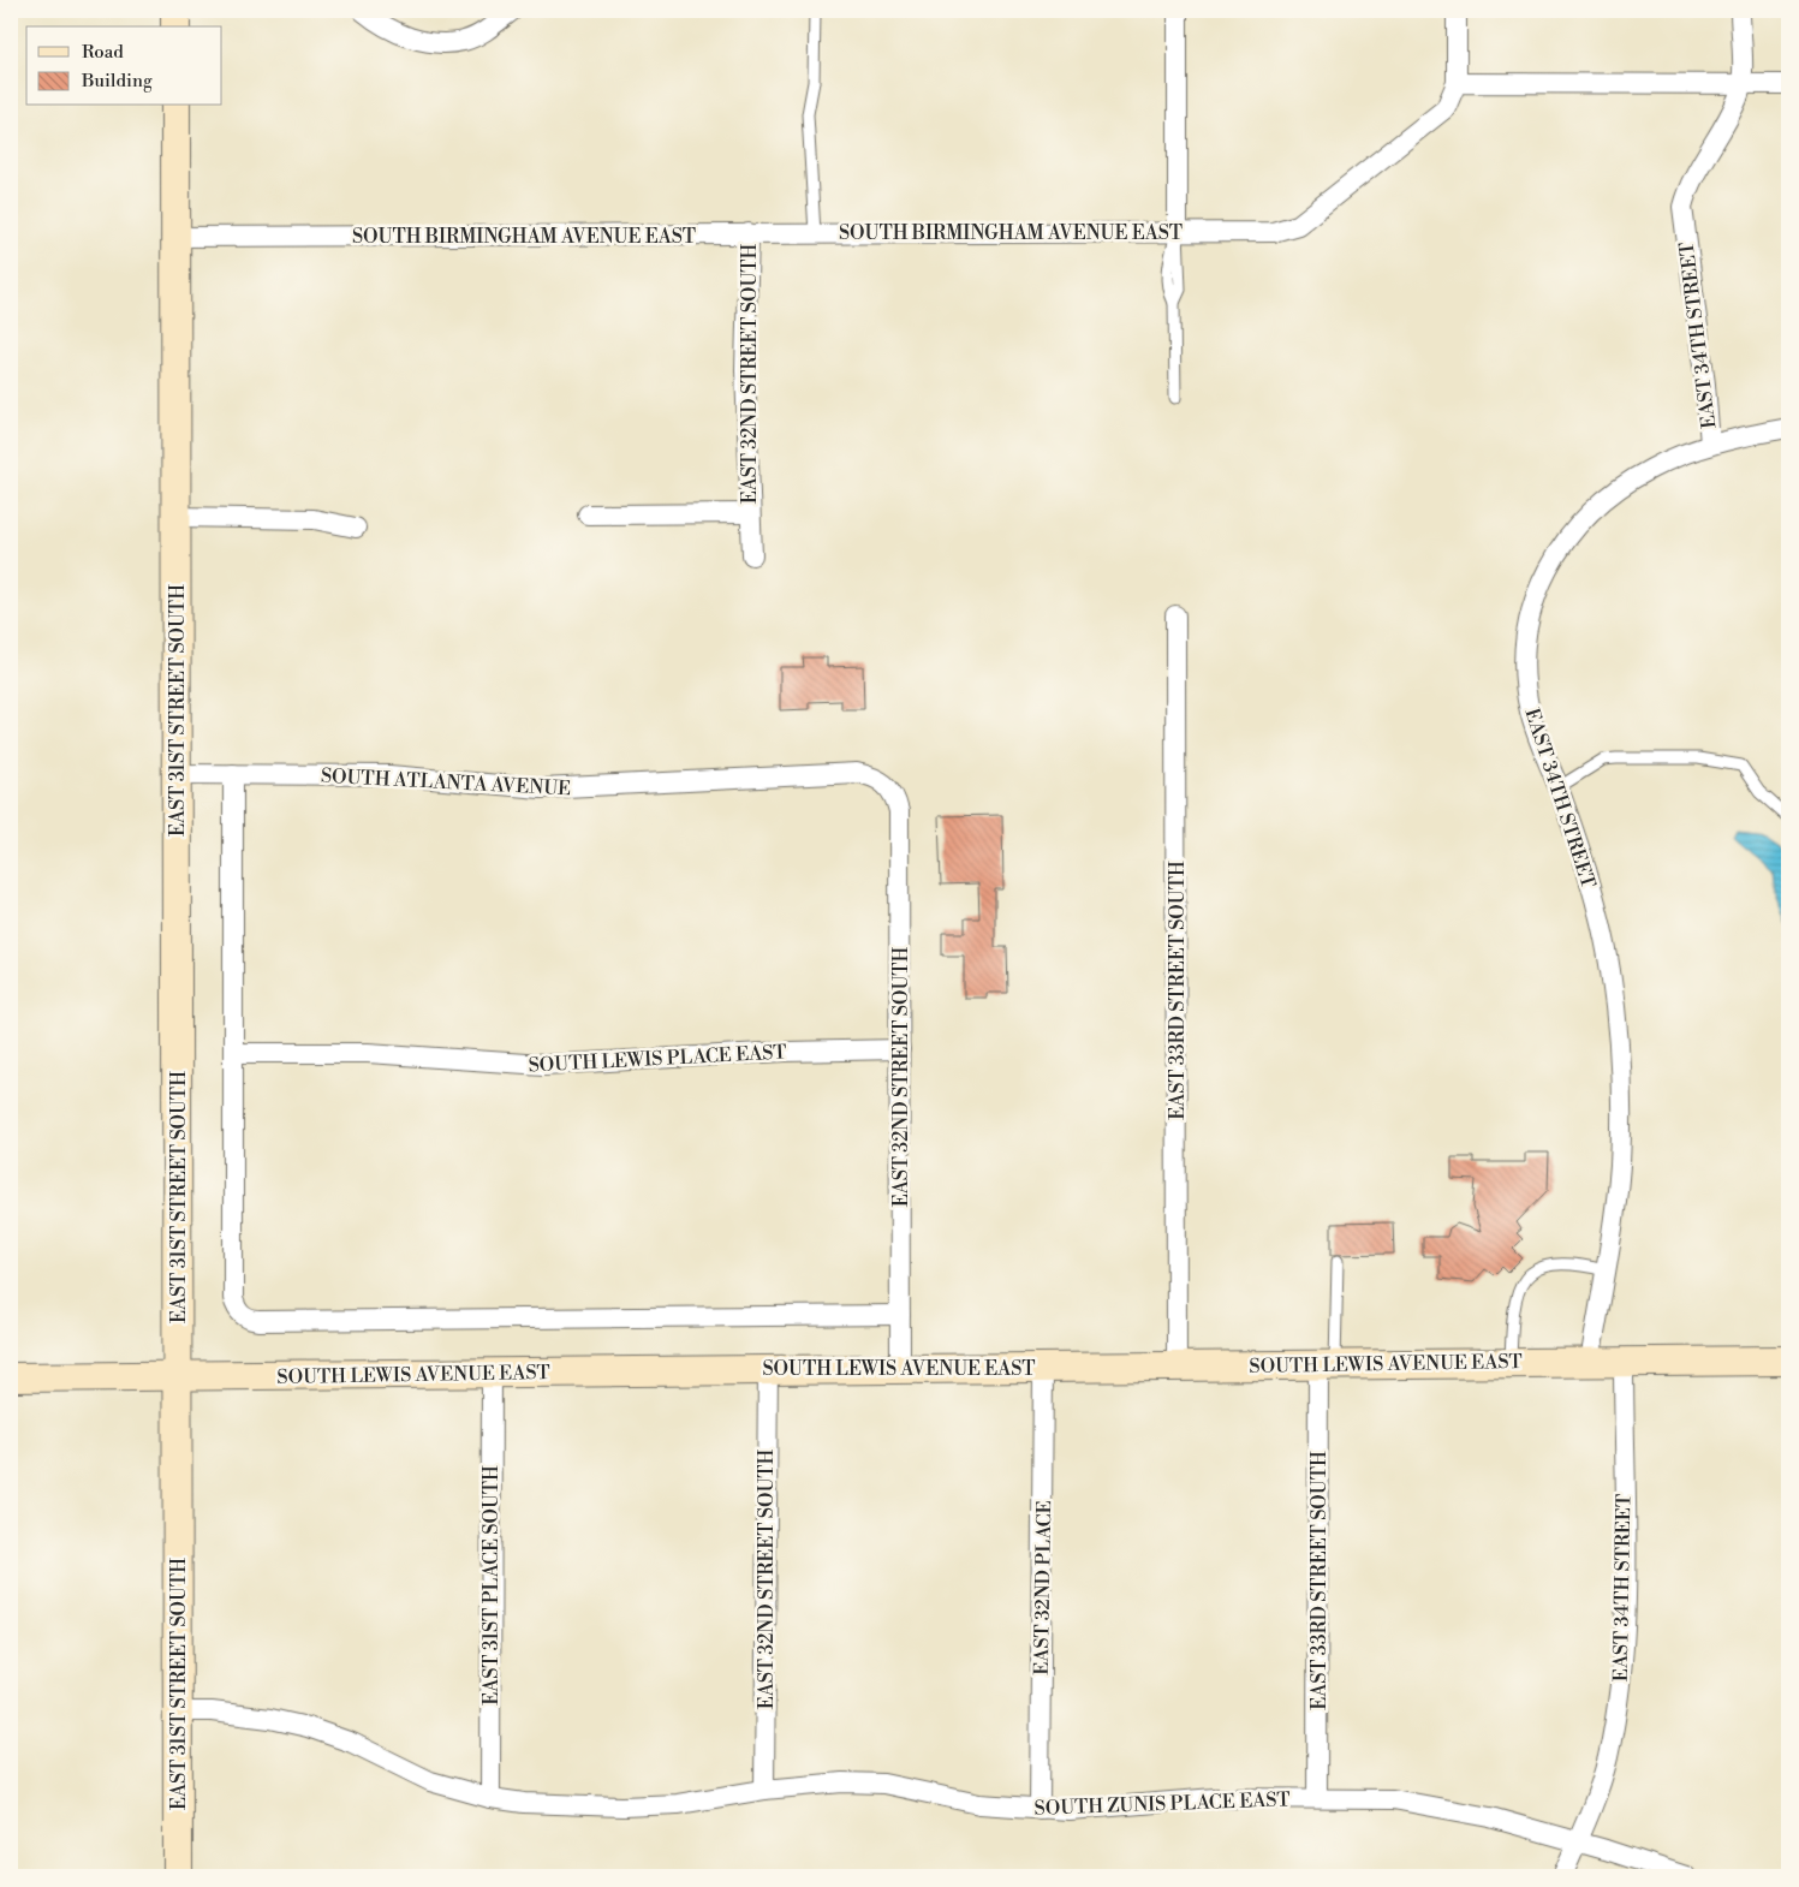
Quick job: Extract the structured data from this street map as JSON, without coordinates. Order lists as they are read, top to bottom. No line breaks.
{"streets":{"main road":["EAST 31ST STREET SOUTH","SOUTH LEWIS AVENUE EAST"],"street":["SOUTH BIRMINGHAM AVENUE EAST","EAST 34TH STREET","EAST 32ND STREET SOUTH","SOUTH ATLANTA AVENUE","EAST 33RD STREET SOUTH","SOUTH LEWIS PLACE EAST","EAST 31ST PLACE SOUTH","EAST 32ND PLACE","SOUTH ZUNIS PLACE EAST"]},"crossings":[["SOUTH BIRMINGHAM AVENUE EAST","EAST 32ND STREET SOUTH"],["SOUTH BIRMINGHAM AVENUE EAST","EAST 31ST STREET SOUTH"],["EAST 34TH STREET","SOUTH LEWIS AVENUE EAST"],["EAST 34TH STREET","SOUTH ZUNIS PLACE EAST"],["EAST 32ND STREET SOUTH","SOUTH ATLANTA AVENUE"],["EAST 32ND STREET SOUTH","SOUTH LEWIS PLACE EAST"],["EAST 32ND STREET SOUTH","SOUTH LEWIS AVENUE EAST"],["EAST 32ND STREET SOUTH","SOUTH ZUNIS PLACE EAST"],["EAST 31ST STREET SOUTH","SOUTH ATLANTA AVENUE"],["EAST 31ST STREET SOUTH","SOUTH LEWIS AVENUE EAST"],["EAST 31ST STREET SOUTH","SOUTH ZUNIS PLACE EAST"],["EAST 33RD STREET SOUTH","SOUTH LEWIS AVENUE EAST"],["EAST 33RD STREET SOUTH","SOUTH ZUNIS PLACE EAST"],["SOUTH LEWIS AVENUE EAST","EAST 31ST PLACE SOUTH"],["SOUTH LEWIS AVENUE EAST","EAST 32ND PLACE"],["EAST 31ST PLACE SOUTH","SOUTH ZUNIS PLACE EAST"],["EAST 32ND PLACE","SOUTH ZUNIS PLACE EAST"]],"legend":["Road","Building"]}
